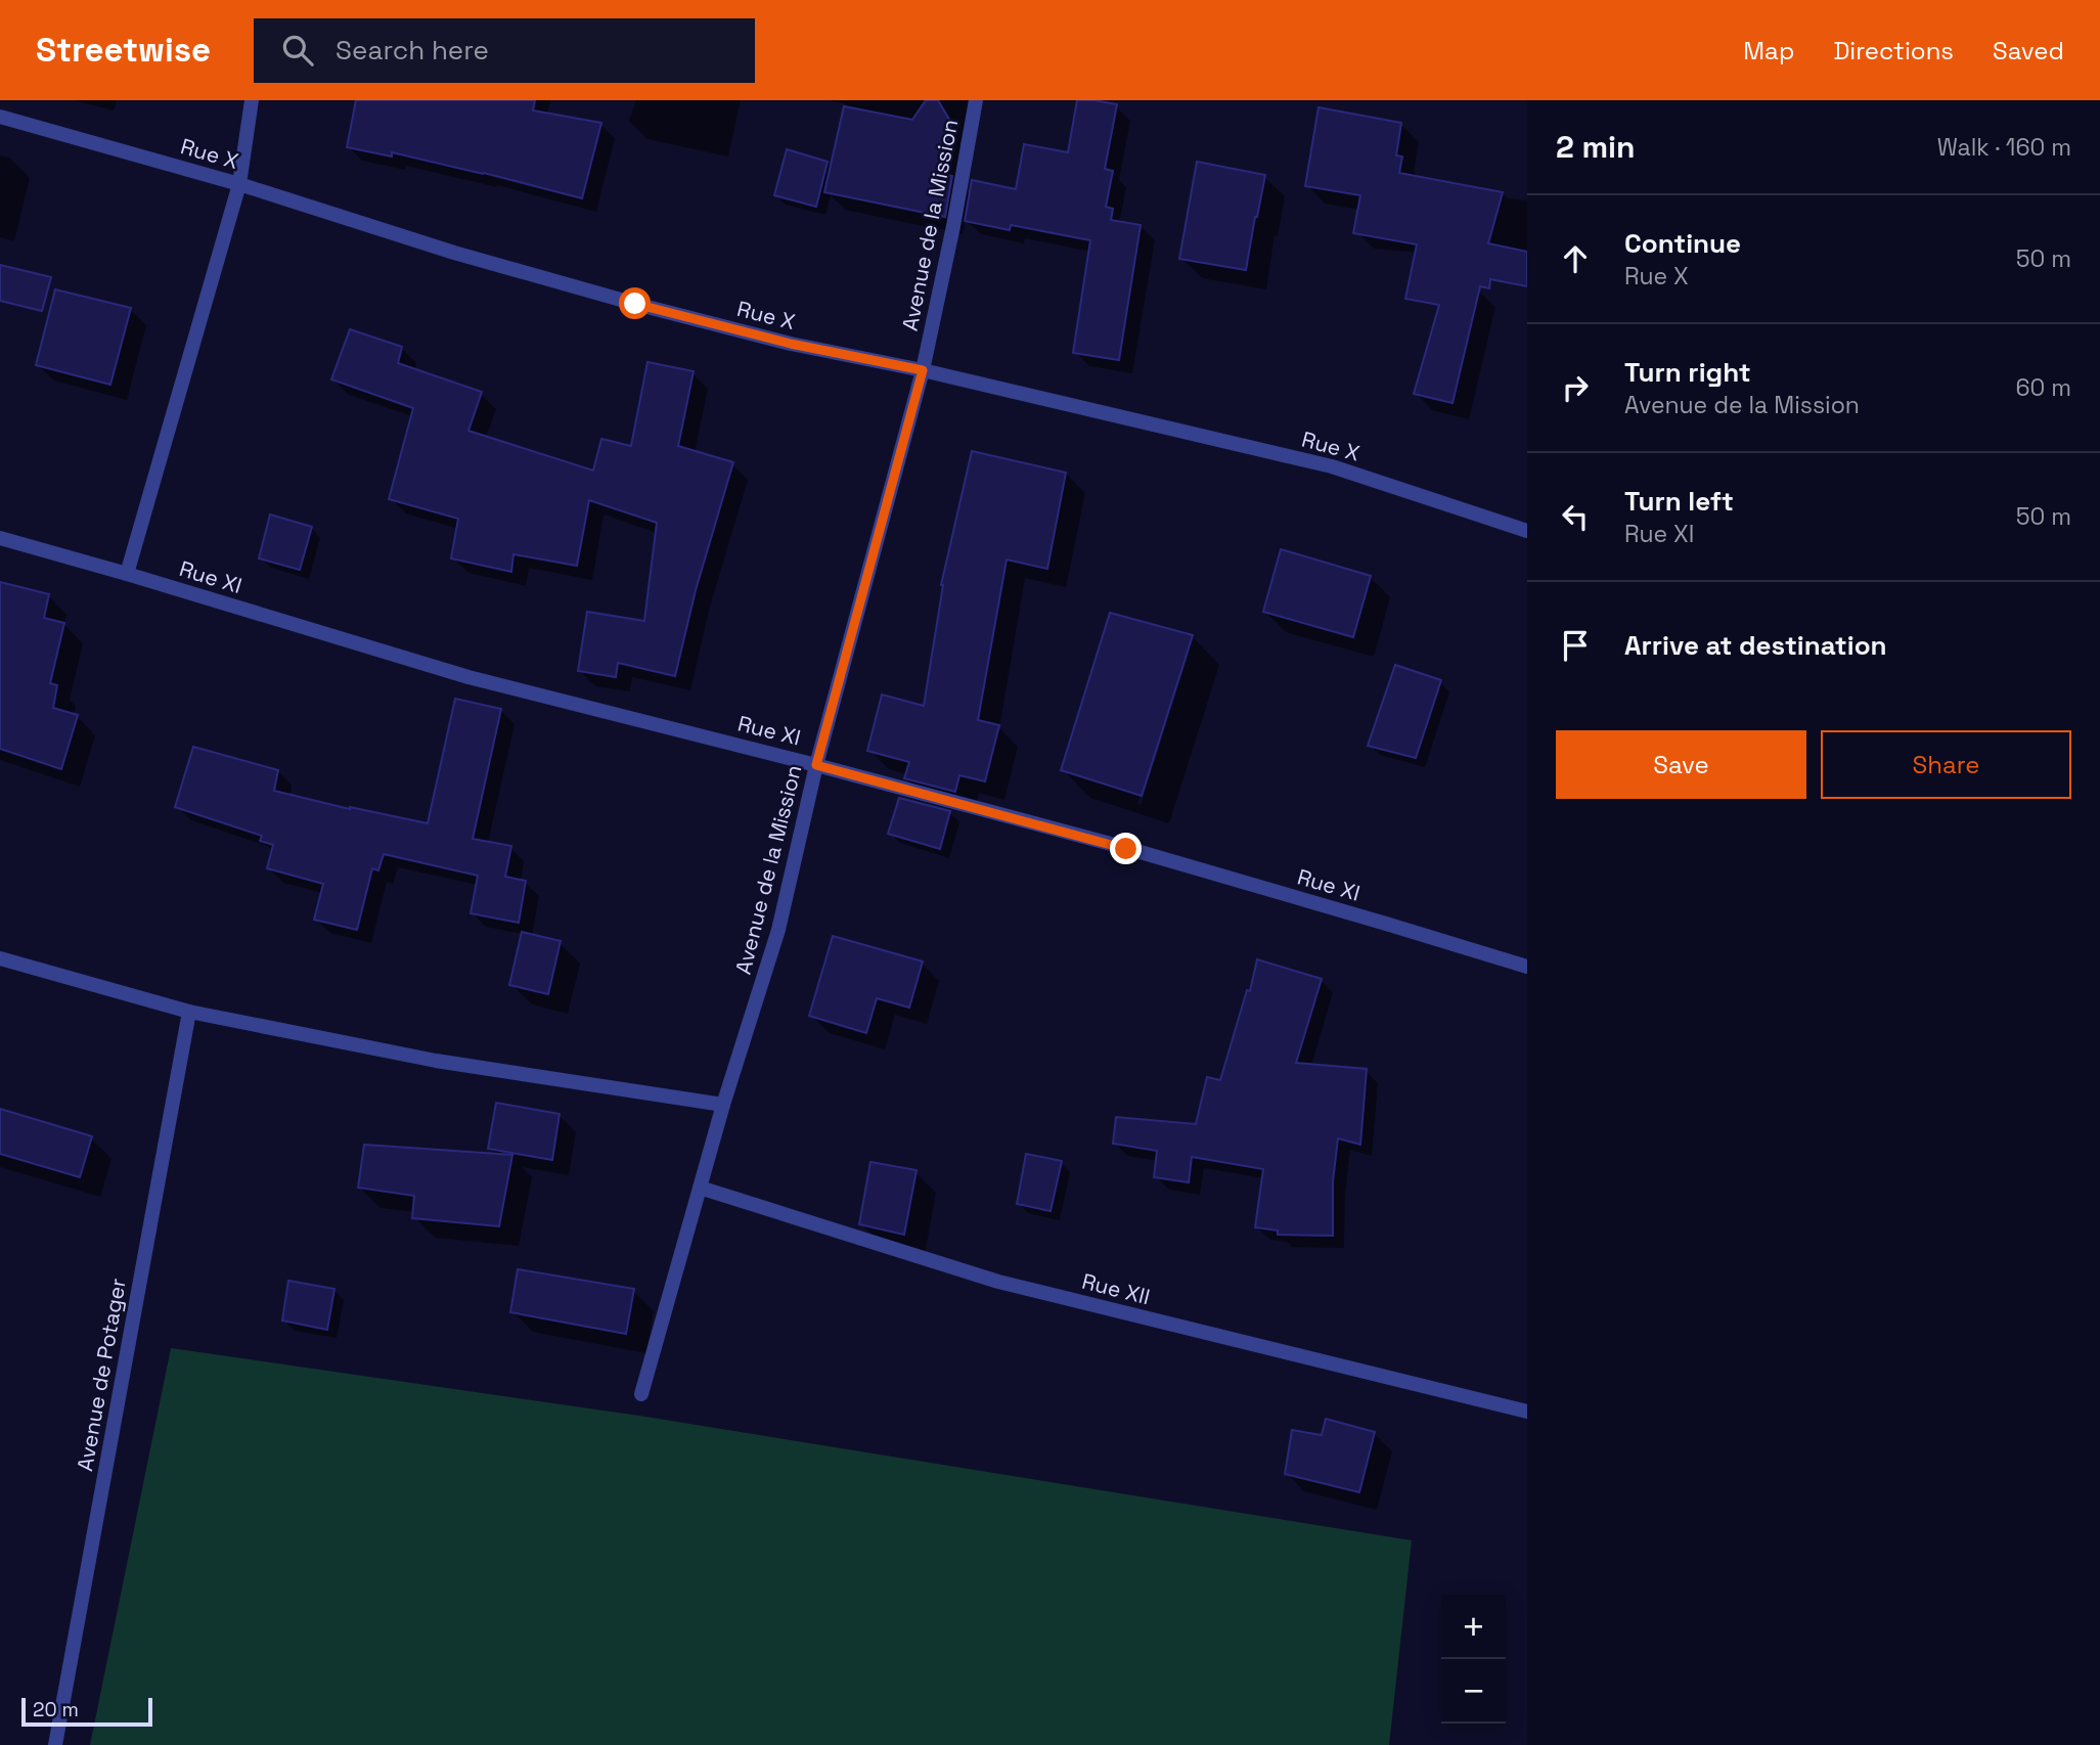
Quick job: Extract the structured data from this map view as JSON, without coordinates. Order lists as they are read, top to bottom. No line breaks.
{"streets":{"street":["Rue X","Avenue de la Mission","Rue XI","Rue XII","Avenue de Potager"]},"crossings":[["Rue X","Avenue de la Mission"],["Avenue de la Mission","Rue XI"],["Avenue de la Mission","Rue XII"]],"scale_bar":"20 m","page":{"header":"Streetwise","search":"Search here","nav":["Map","Directions","Saved"],"heading":["2 min","Walk · 160 m"],"list":[["Continue","Rue X","50 m"],["Turn right","Avenue de la Mission","60 m"],["Turn left","Rue XI","50 m"],"Arrive at destination"],"buttons":["Save","Share"],"map_buttons":["+","−"],"scale":"20 m"}}
